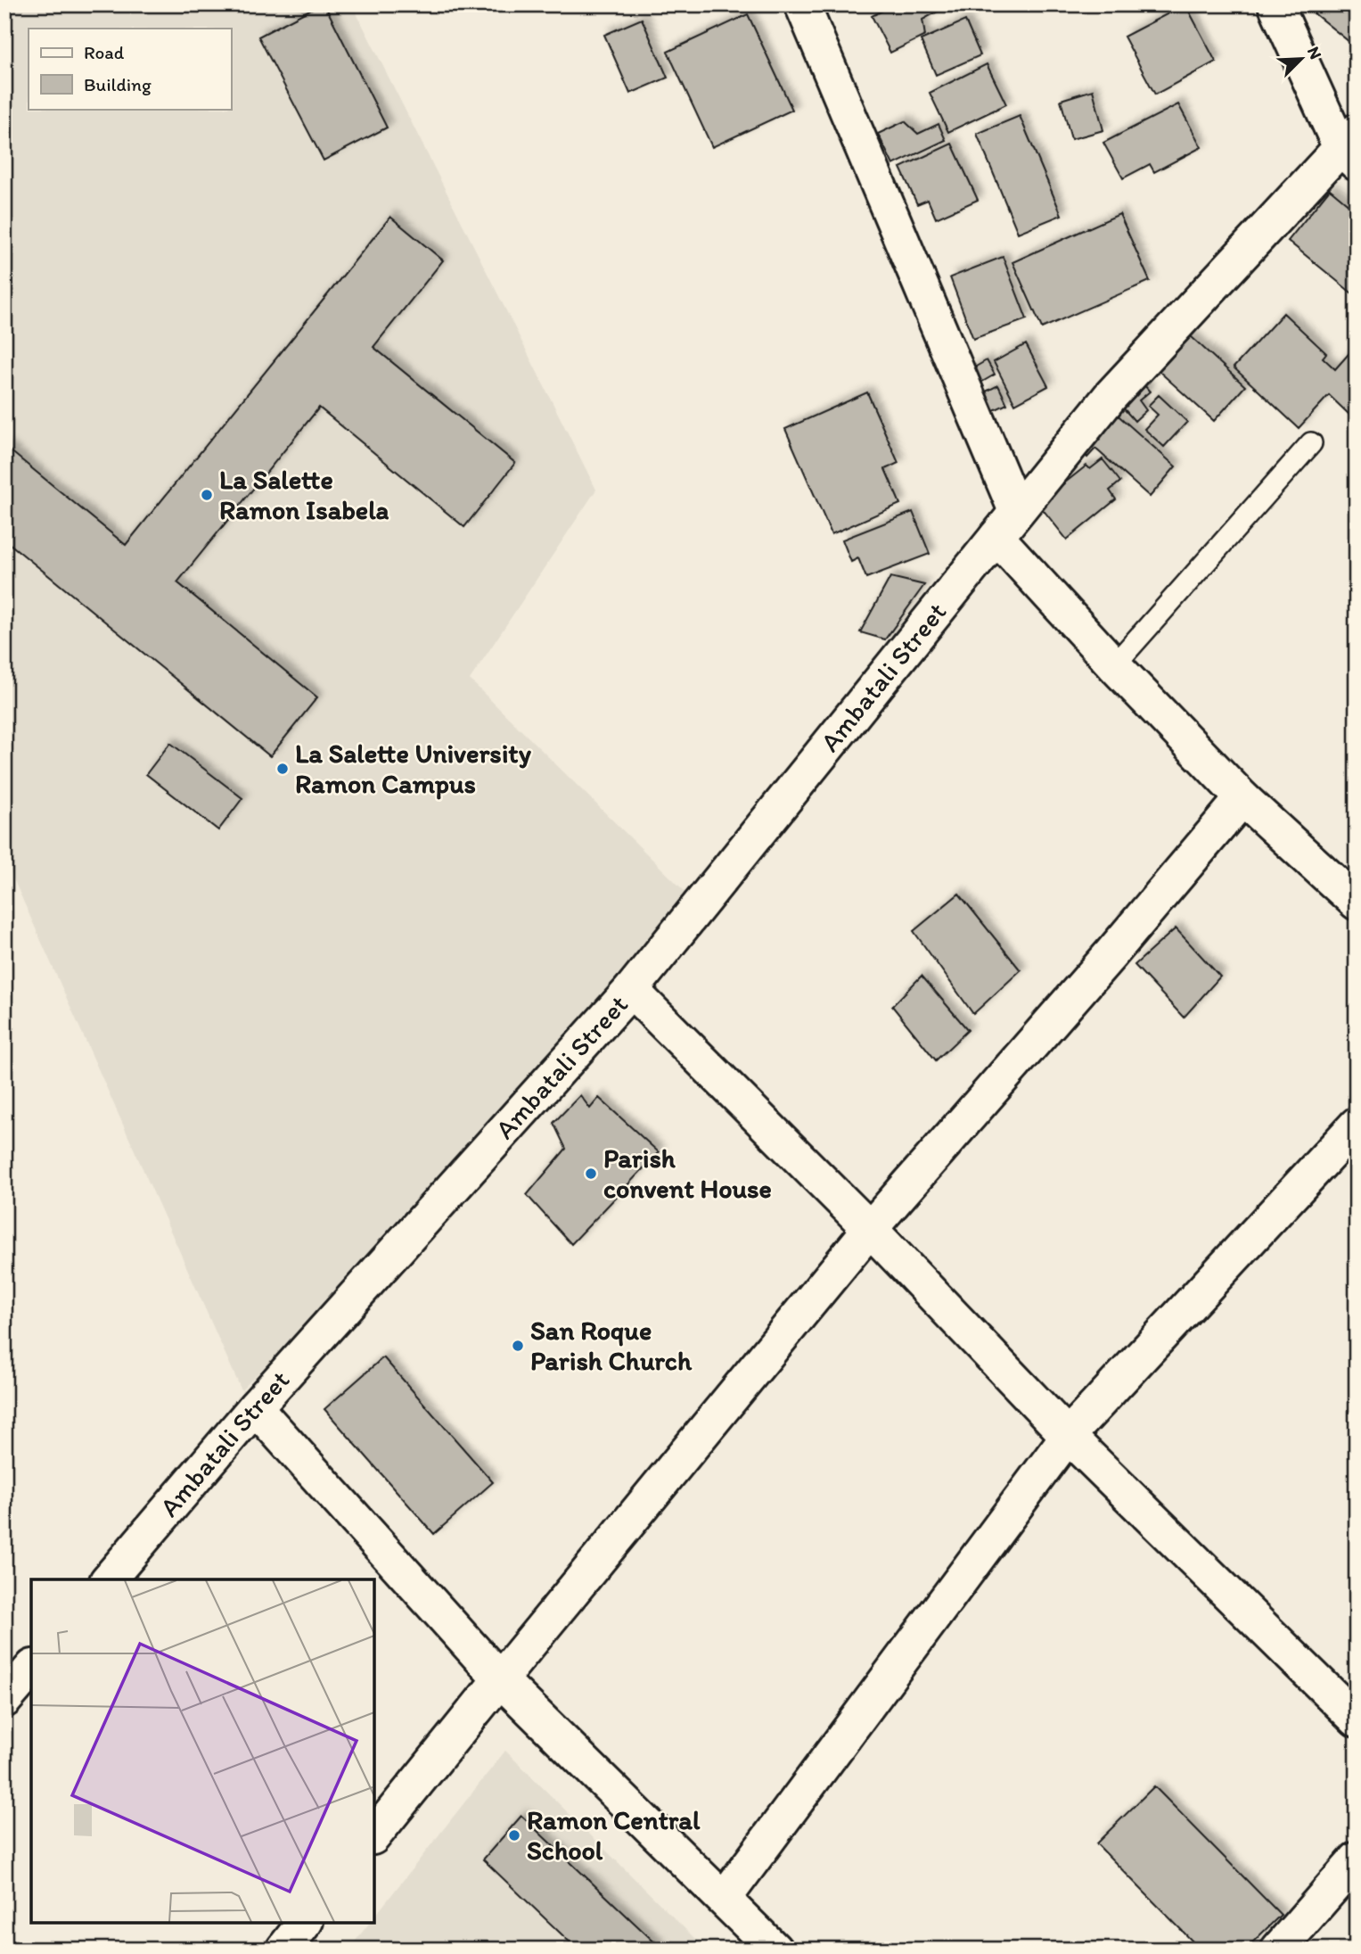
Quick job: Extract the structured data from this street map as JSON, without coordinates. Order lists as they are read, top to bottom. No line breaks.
{"streets":{"street":["Ambatali Street"]},"places":["La Salette Ramon Isabela","La Salette University Ramon Campus","Parish convent House","San Roque Parish Church","Ramon Central School"],"legend":["Road","Building"],"north":"top right"}
